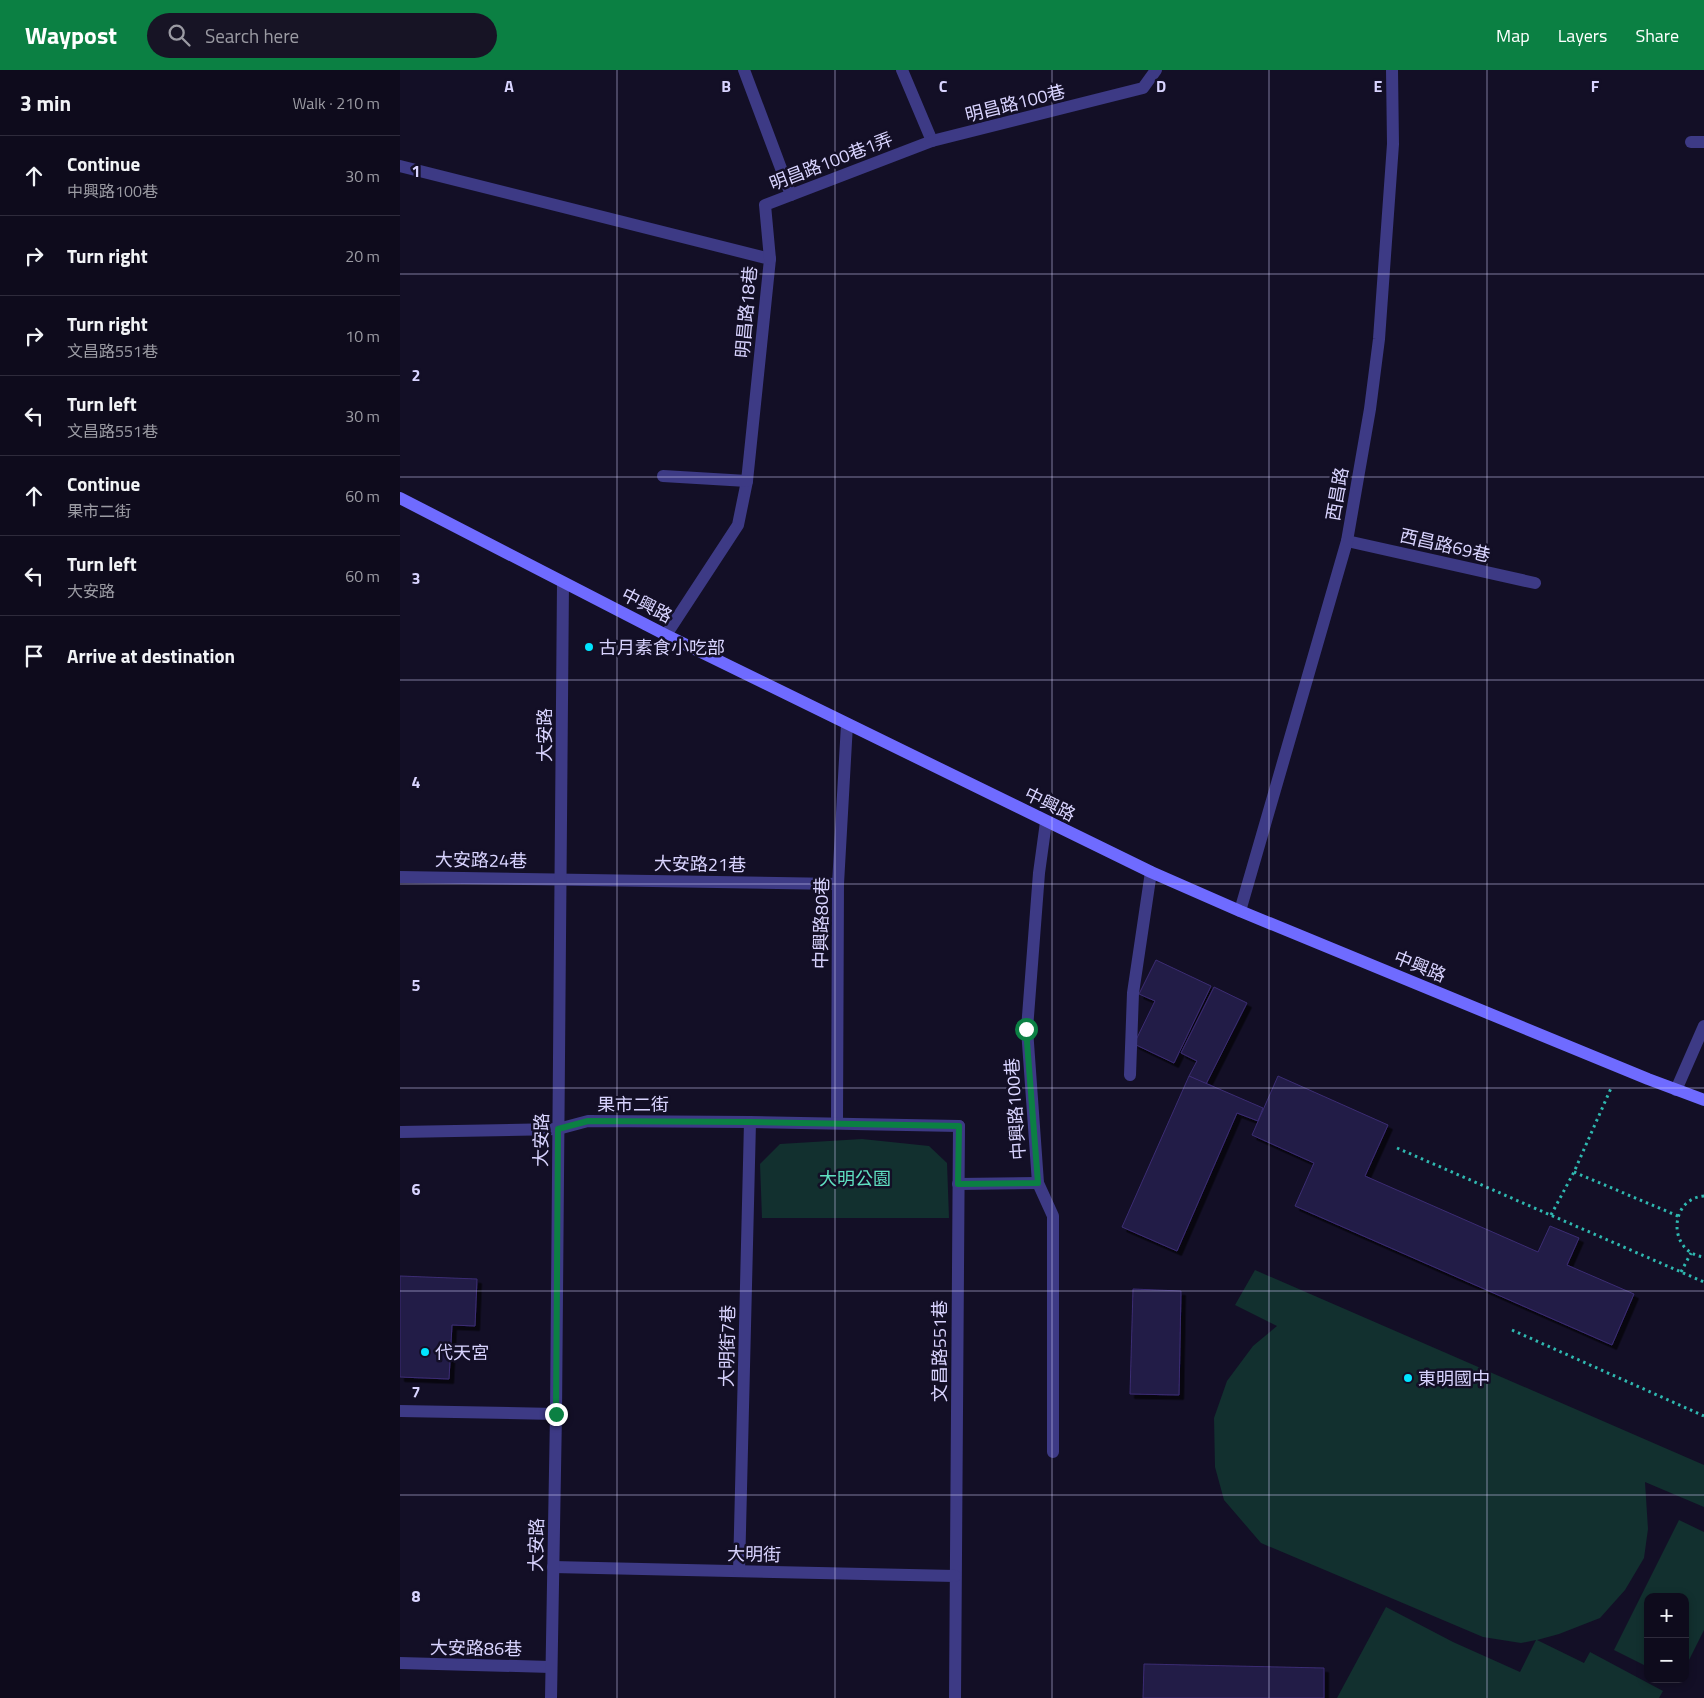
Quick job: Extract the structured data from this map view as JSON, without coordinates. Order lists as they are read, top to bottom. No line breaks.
{"streets":{"main road":["中興路"],"street":["明昌路100巷","明昌路100巷1弄","明昌路18巷","西昌路","西昌路69巷","大安路","大安路24巷","大安路21巷","中興路80巷","果市二街","中興路100巷","大明街7巷","文昌路551巷","大明街","大安路86巷"]},"crossings":[["明昌路100巷","明昌路100巷1弄"],["明昌路100巷1弄","明昌路18巷"],["明昌路18巷","中興路"],["西昌路","西昌路69巷"],["西昌路","中興路"],["中興路","大安路"],["中興路","中興路80巷"],["中興路","中興路100巷"],["大安路","大安路24巷"],["大安路","大安路21巷"],["大安路","果市二街"],["大安路","大明街"],["大安路","大安路86巷"],["大安路24巷","大安路21巷"],["大安路21巷","中興路80巷"],["中興路80巷","果市二街"],["中興路80巷","文昌路551巷"],["果市二街","大明街7巷"],["果市二街","文昌路551巷"],["大明街7巷","大明街"],["文昌路551巷","大明街"]],"parks":["大明公園"],"places":["古月素食小吃部","代天宮","東明國中"],"page":{"header":"Waypost","search":"Search here","nav":["Map","Layers","Share"],"heading":["3 min","Walk · 210 m"],"list":[["Continue","中興路100巷","30 m"],["Turn right","20 m"],["Turn right","文昌路551巷","10 m"],["Turn left","文昌路551巷","30 m"],["Continue","果市二街","60 m"],["Turn left","大安路","60 m"],"Arrive at destination"],"map_buttons":["+","−"]},"grid":{"columns":["A","B","C","D","E","F"],"rows":["1","2","3","4","5","6","7","8"]}}
